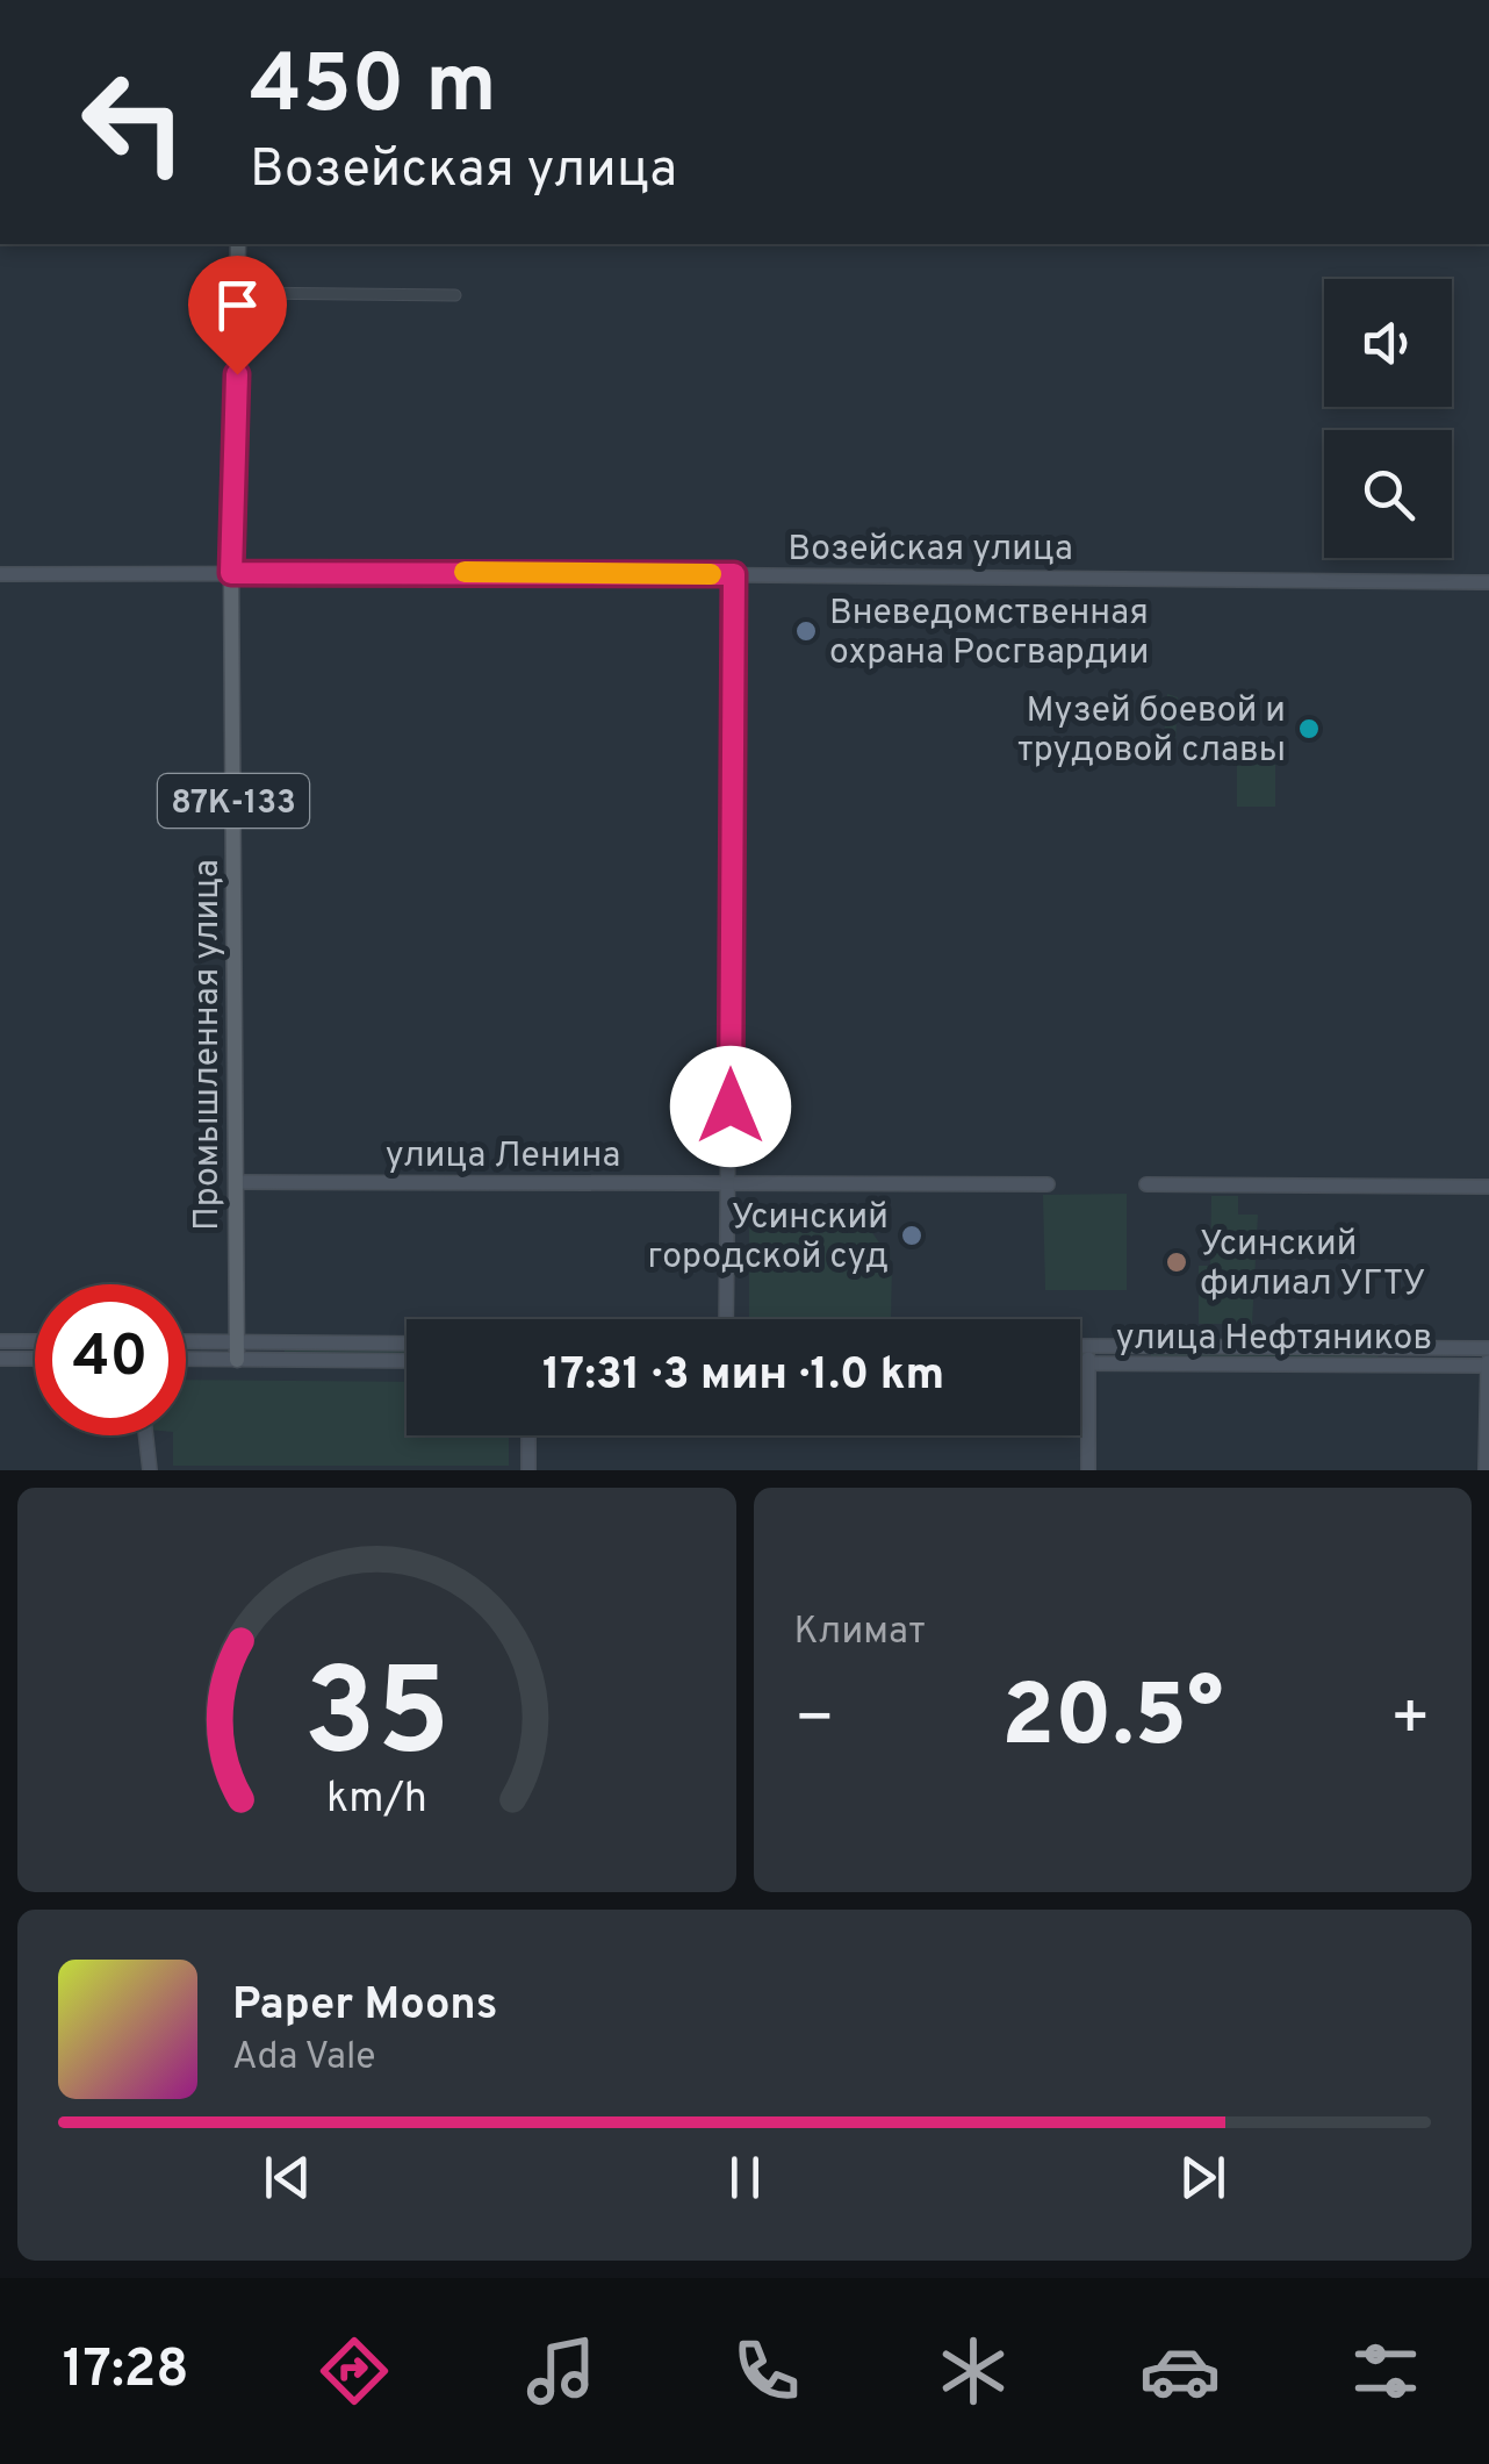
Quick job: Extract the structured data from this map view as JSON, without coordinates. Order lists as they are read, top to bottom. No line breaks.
{"streets":{"main road":["Возейская улица","87К-133","Промышленная улица","улица Ленина","улица Нефтяников"]},"crossings":[["Возейская улица","Промышленная улица"],["Промышленная улица","улица Ленина"]],"places":["Вневедомственная охрана Росгвардии","Музей боевой и трудовой славы","Усинский городской суд","Усинский филиал УГТУ"],"page":{"turn":["450 m","Возейская улица"],"limit":"40","trip":"17:31 · 3 мин · 1.0 km","tile":"Климат","heat":["−","20.5°","+"],"song":["Paper Moons","Ada Vale"],"tabs":"17:28","gauge":["35","km/h"]}}
